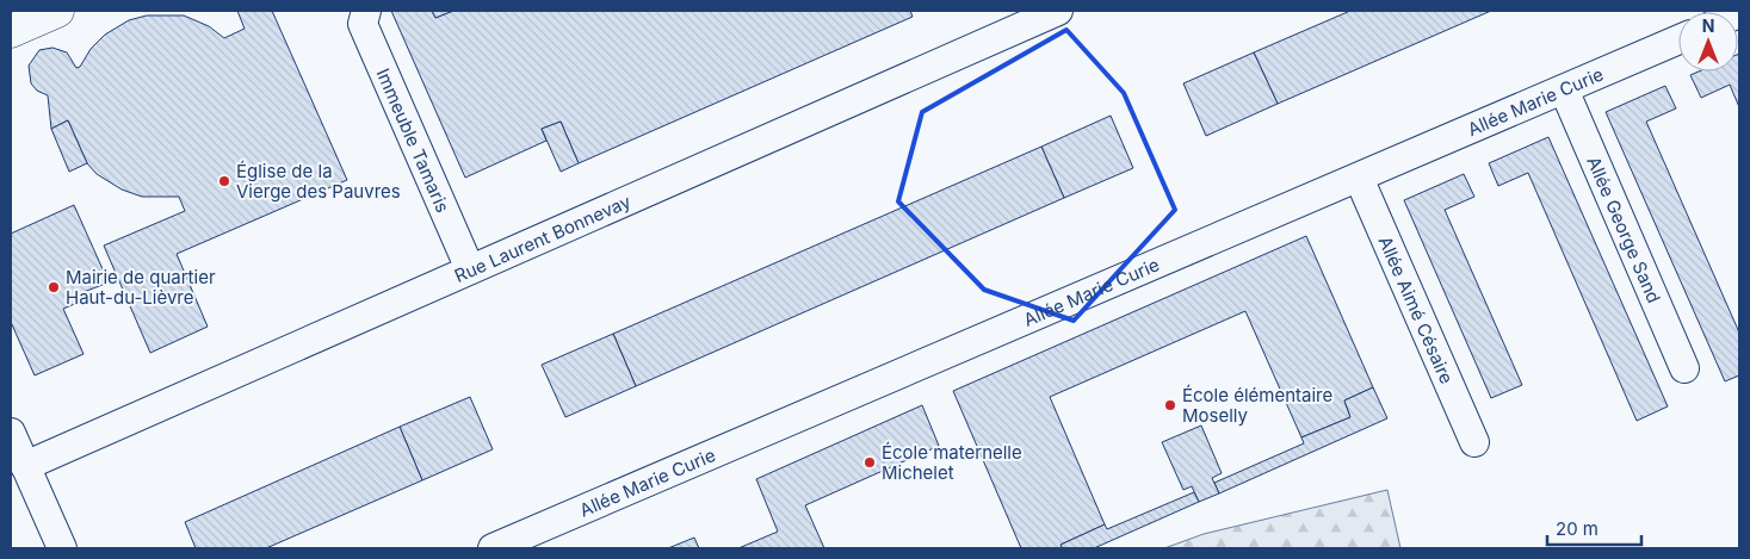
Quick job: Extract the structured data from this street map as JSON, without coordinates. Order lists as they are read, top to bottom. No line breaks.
{"streets":{"street":["Allée Marie Curie","Immeuble Tamaris","Allée George Sand","Rue Laurent Bonnevay","Allée Aimé Césaire"]},"crossings":[["Allée Marie Curie","Allée George Sand"],["Allée Marie Curie","Allée Aimé Césaire"],["Immeuble Tamaris","Rue Laurent Bonnevay"]],"places":["Église de la Vierge des Pauvres","Mairie de quartier Haut-du-Lièvre","École élémentaire Moselly","École maternelle Michelet"],"scale_bar":"20 m","north":"top"}
